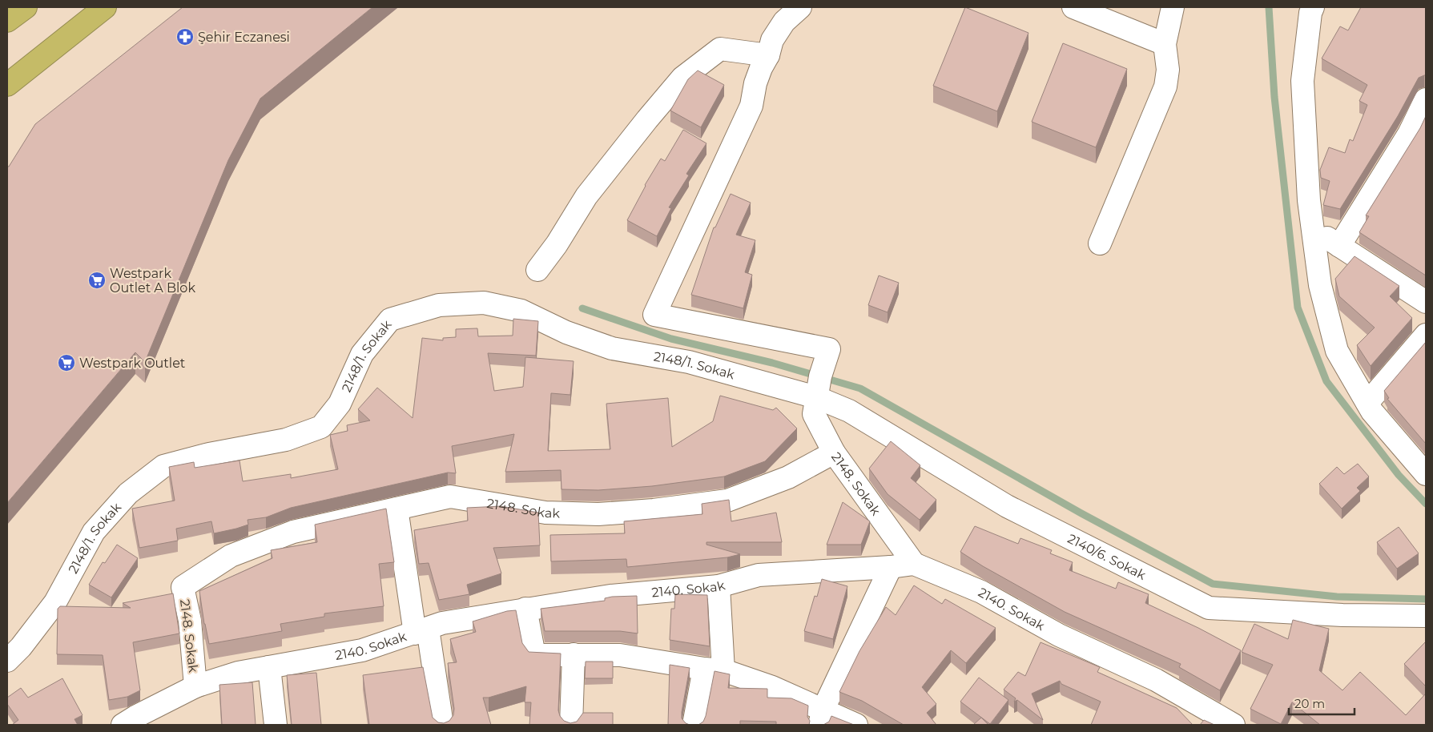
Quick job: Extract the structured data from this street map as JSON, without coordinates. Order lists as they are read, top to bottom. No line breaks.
{"streets":{"street":["2148/1. Sokak","2148. Sokak","2140/6. Sokak","2140. Sokak"]},"crossings":[["2148/1. Sokak","2140/6. Sokak"],["2148. Sokak","2140. Sokak"]],"places":{"pharmacy":["Şehir Eczanesi"],"supermarket":["Westpark Outlet A Blok","Westpark Outlet"]},"scale_bar":"20 m"}
